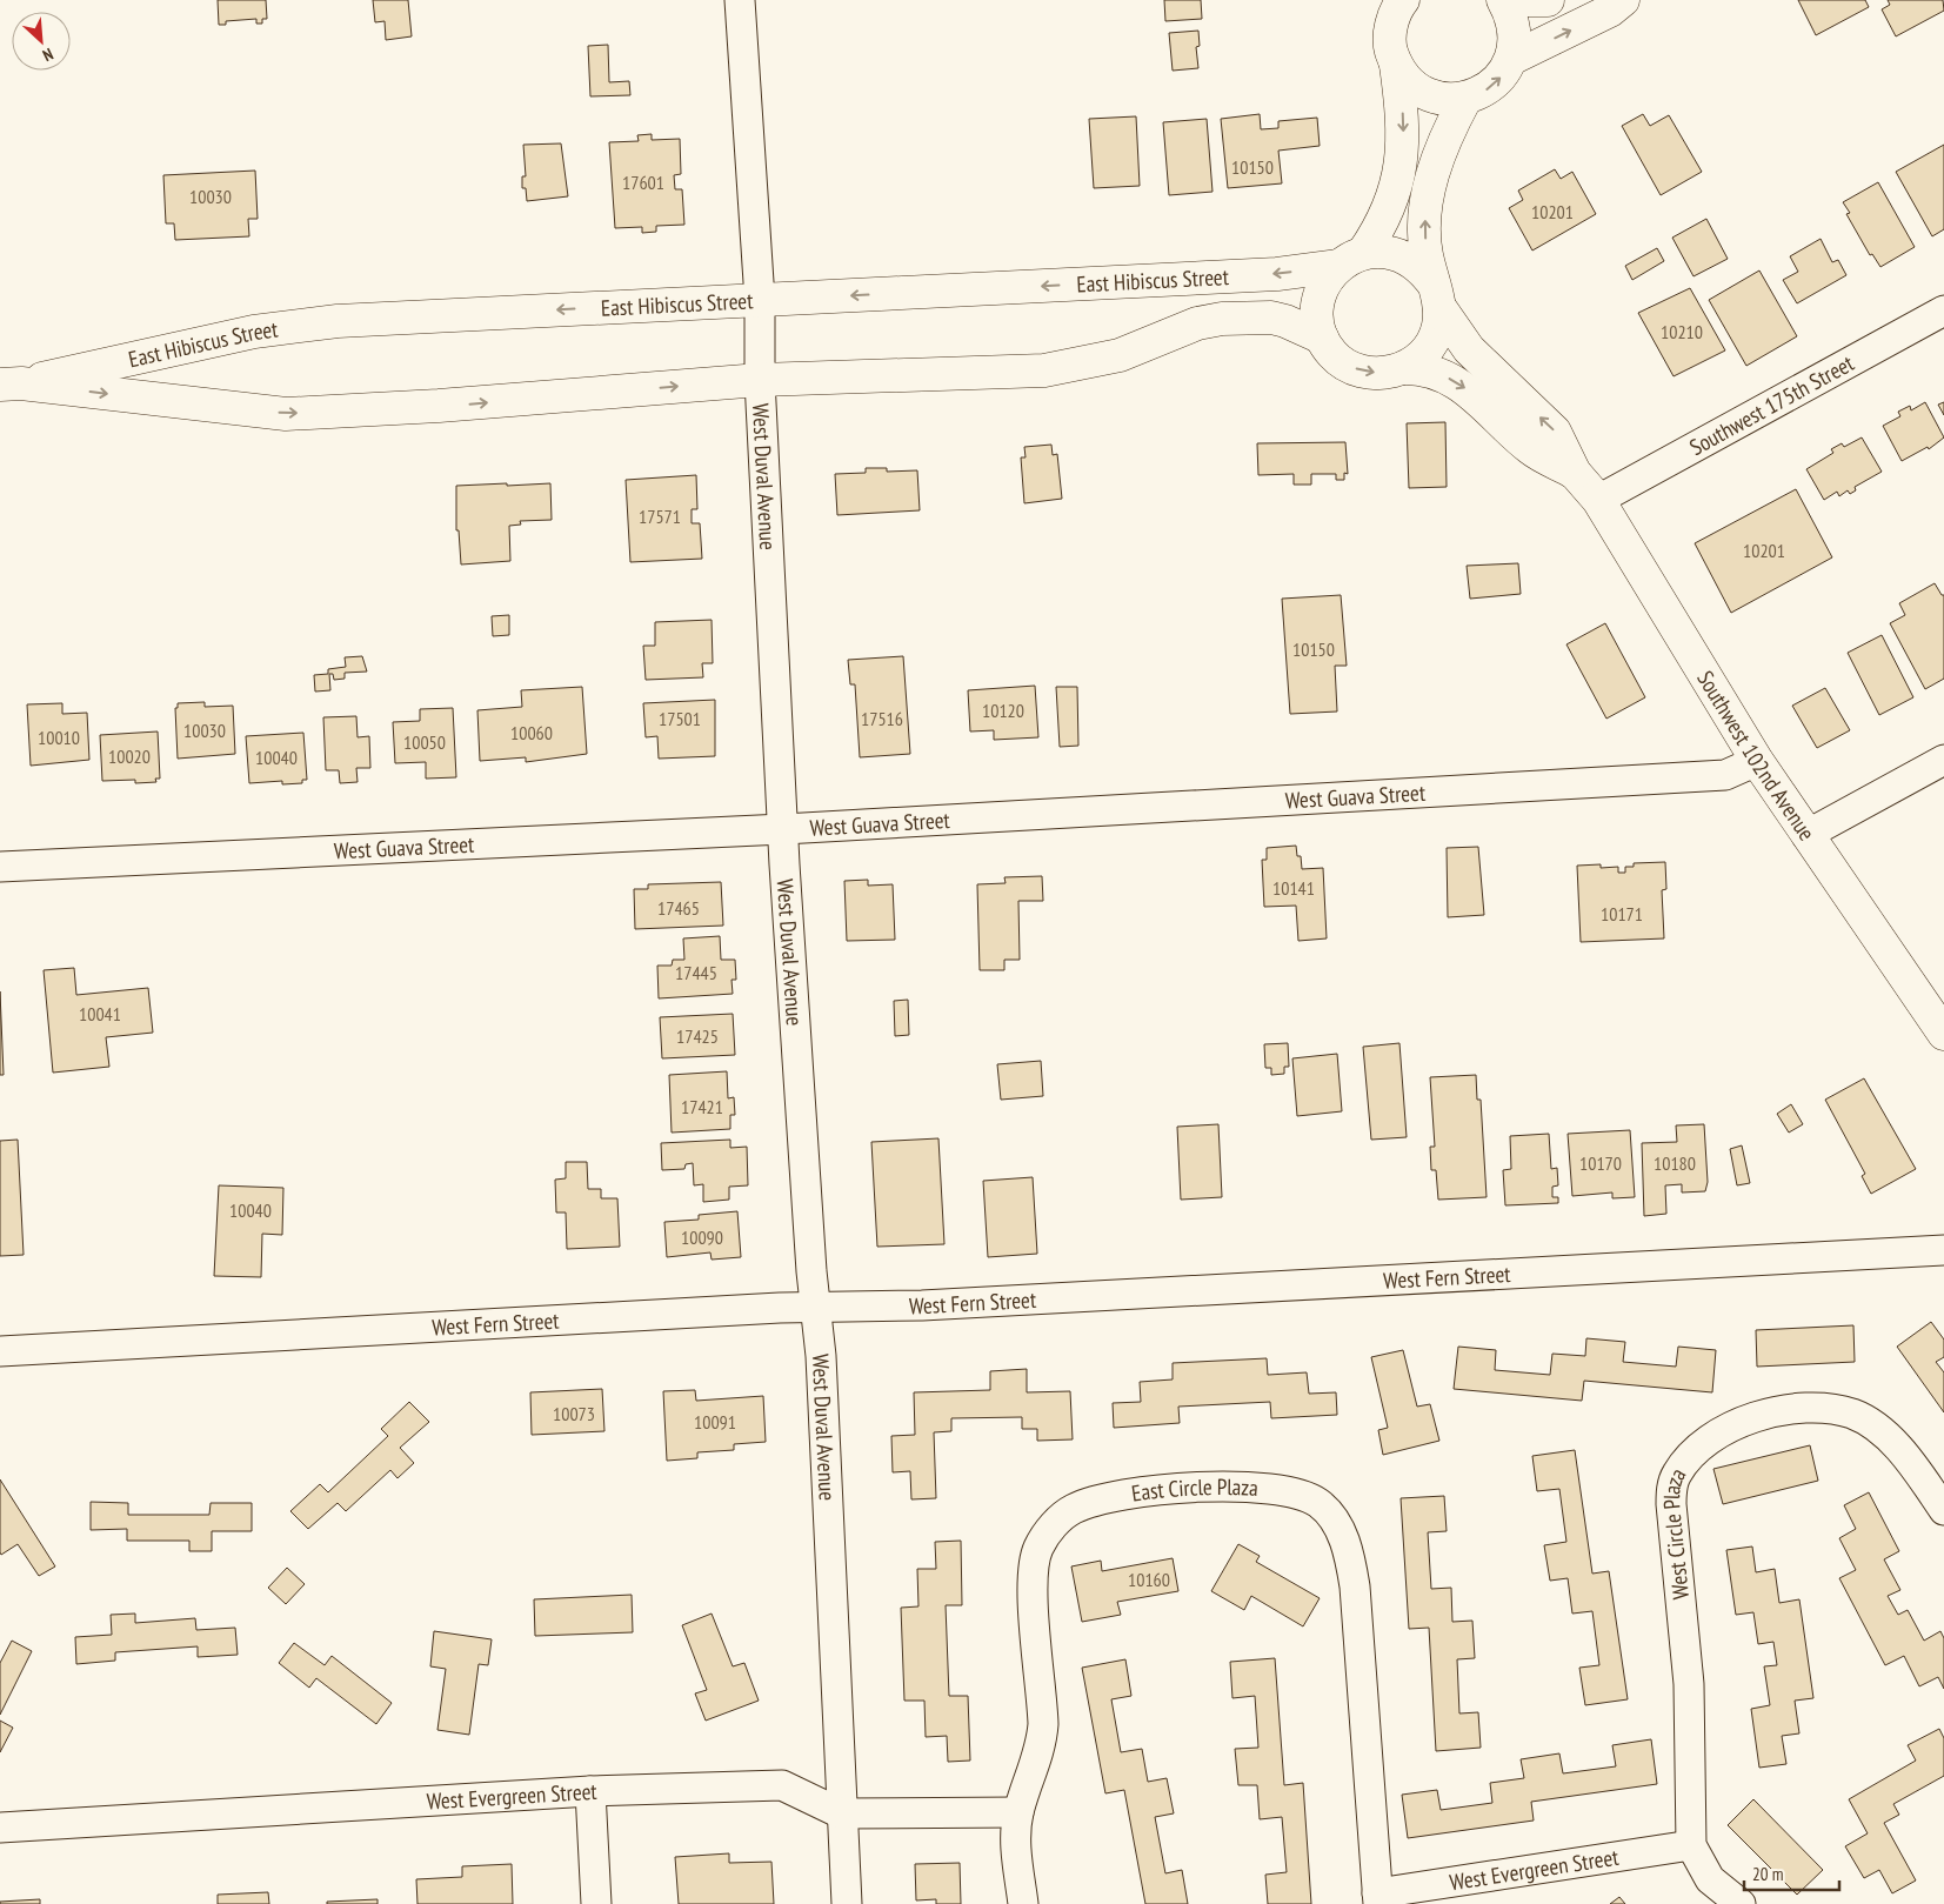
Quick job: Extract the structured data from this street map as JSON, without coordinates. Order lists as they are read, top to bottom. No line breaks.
{"streets":{"street":["East Hibiscus Street","Southwest 175th Street","West Duval Avenue","Southwest 102nd Avenue","West Guava Street","West Fern Street","East Circle Plaza","West Circle Plaza","West Evergreen Street"]},"crossings":[["East Hibiscus Street","West Duval Avenue"],["East Hibiscus Street","Southwest 102nd Avenue"],["Southwest 175th Street","Southwest 102nd Avenue"],["West Duval Avenue","West Guava Street"],["West Duval Avenue","West Fern Street"],["West Duval Avenue","West Evergreen Street"],["Southwest 102nd Avenue","West Guava Street"],["East Circle Plaza","West Evergreen Street"],["West Circle Plaza","West Evergreen Street"]],"house_numbers":["10150","17601","10030","10201","10210","17571","10201","10150","10120","17501","17516","10030","10060","10010","10050","10020","10040","10141","17465","10171","17445","10041","17425","17421","10170","10180","10040","10090","10073","10091","10160"],"scale_bar":"20 m","north":"bottom right"}
